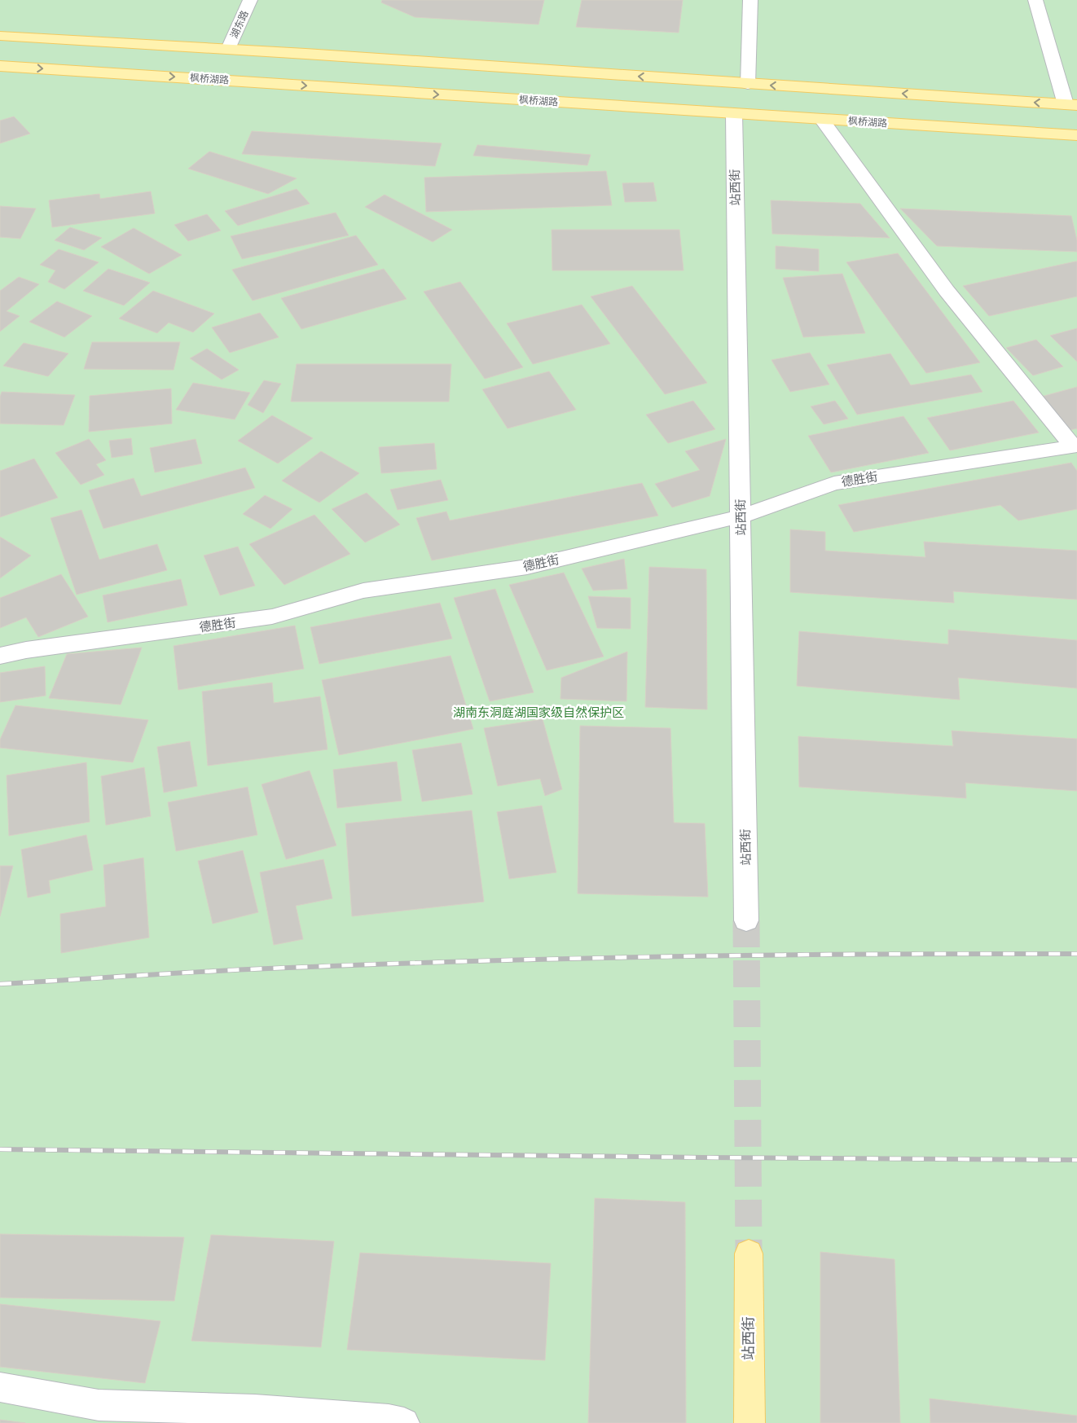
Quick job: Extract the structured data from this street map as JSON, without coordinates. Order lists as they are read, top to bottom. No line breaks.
{"streets":{"main road":["枫桥湖路","站西街"],"street":["湖东路","德胜街"]},"crossings":[["枫桥湖路","站西街"],["站西街","德胜街"]],"parks":["湖南东洞庭湖国家级自然保护区"]}
